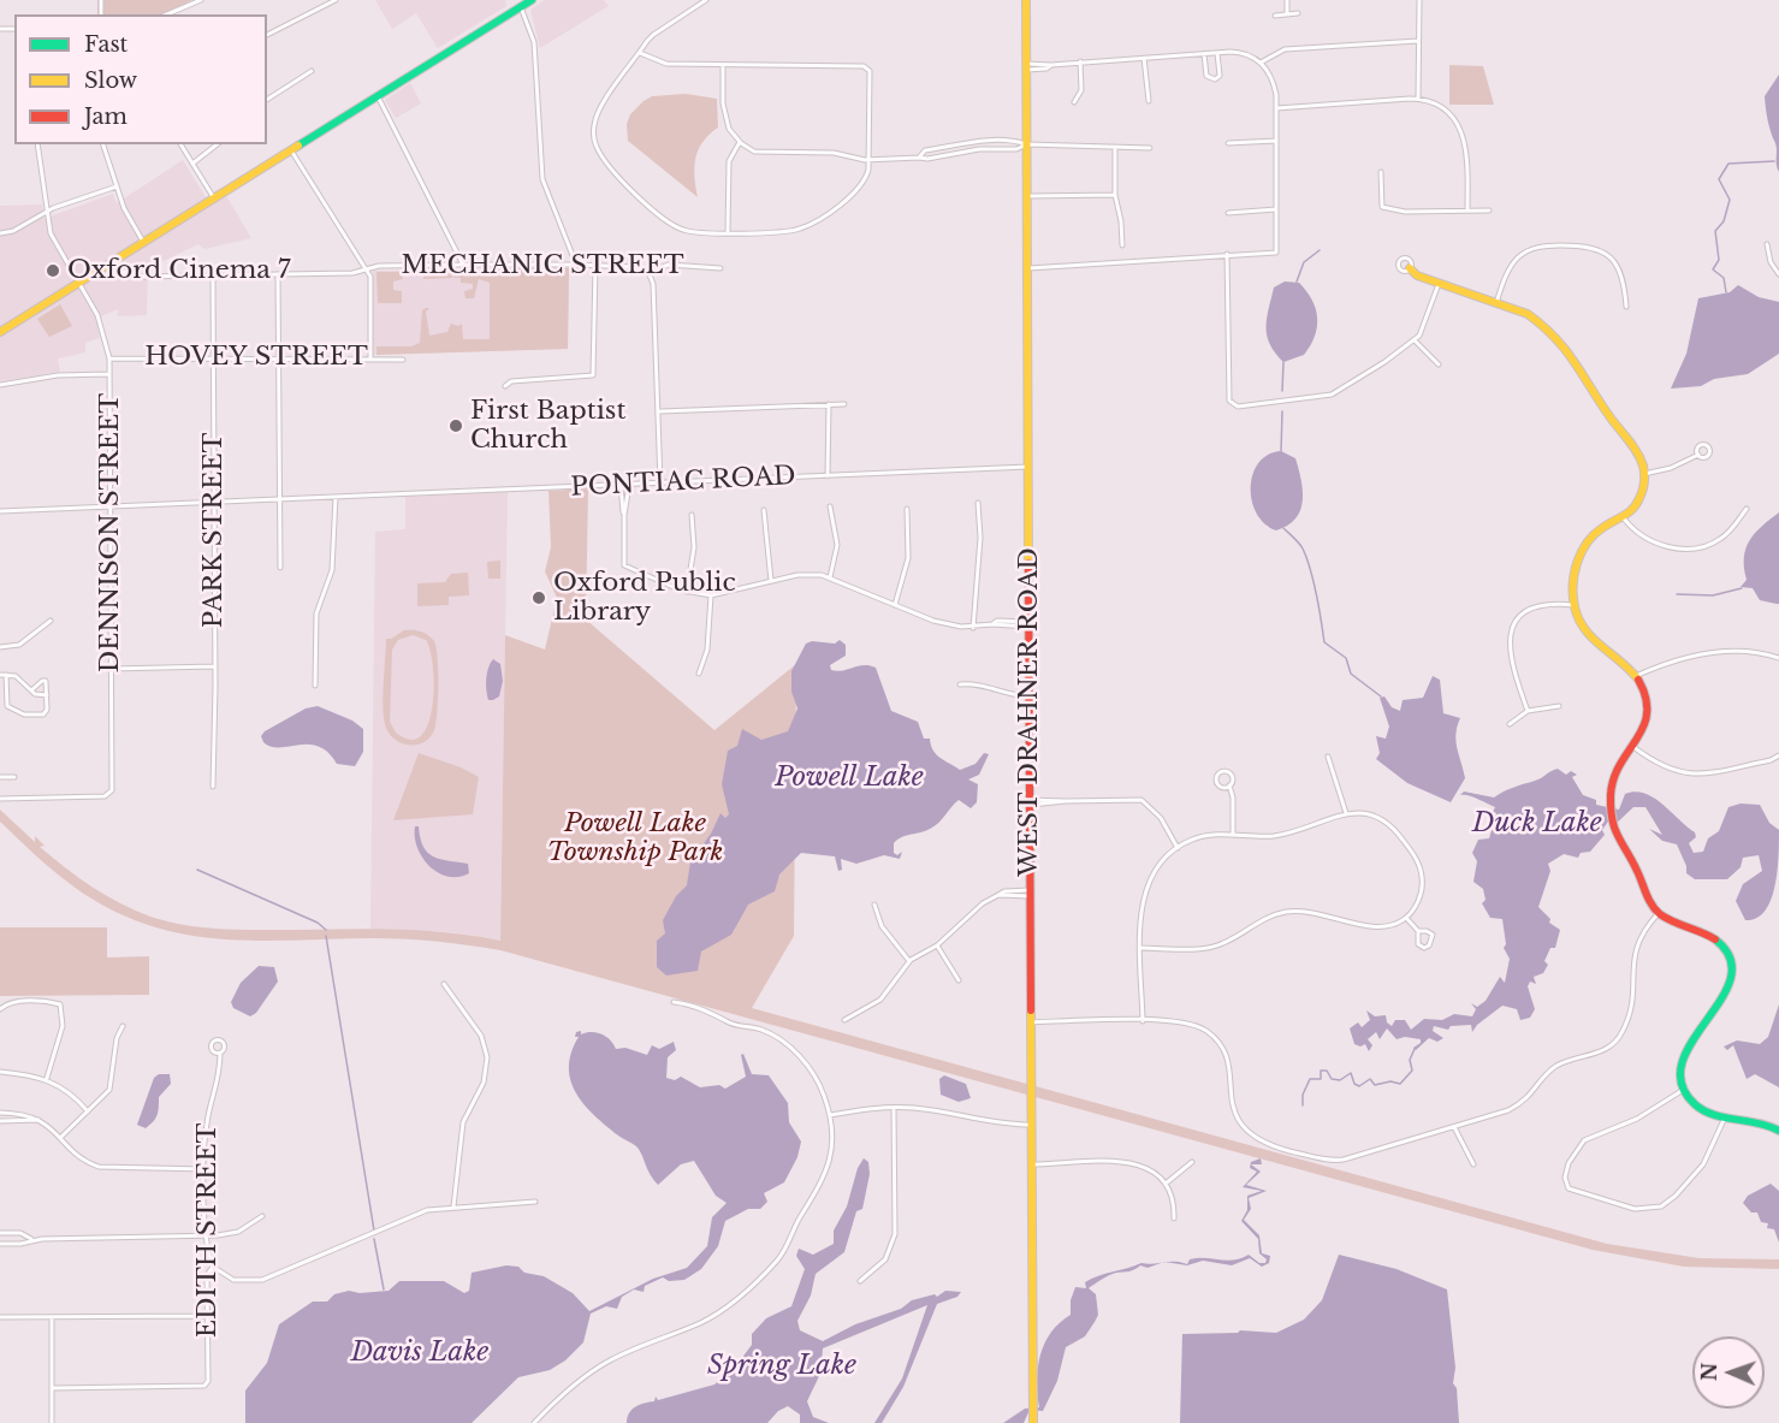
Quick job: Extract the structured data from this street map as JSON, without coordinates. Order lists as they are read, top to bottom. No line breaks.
{"streets":{"street":["MECHANIC STREET","HOVEY STREET","PONTIAC ROAD","PARK STREET","DENNISON STREET","WEST DRAHNER ROAD","EDITH STREET"]},"crossings":[["MECHANIC STREET","PARK STREET"],["HOVEY STREET","PARK STREET"],["HOVEY STREET","DENNISON STREET"],["PONTIAC ROAD","PARK STREET"],["PONTIAC ROAD","DENNISON STREET"],["PONTIAC ROAD","WEST DRAHNER ROAD"]],"water":["Powell Lake","Duck Lake","Davis Lake","Spring Lake"],"parks":["Powell Lake Township Park"],"places":["Oxford Cinema 7","First Baptist Church","Oxford Public Library"],"legend":["Fast","Slow","Jam"],"north":"left"}
